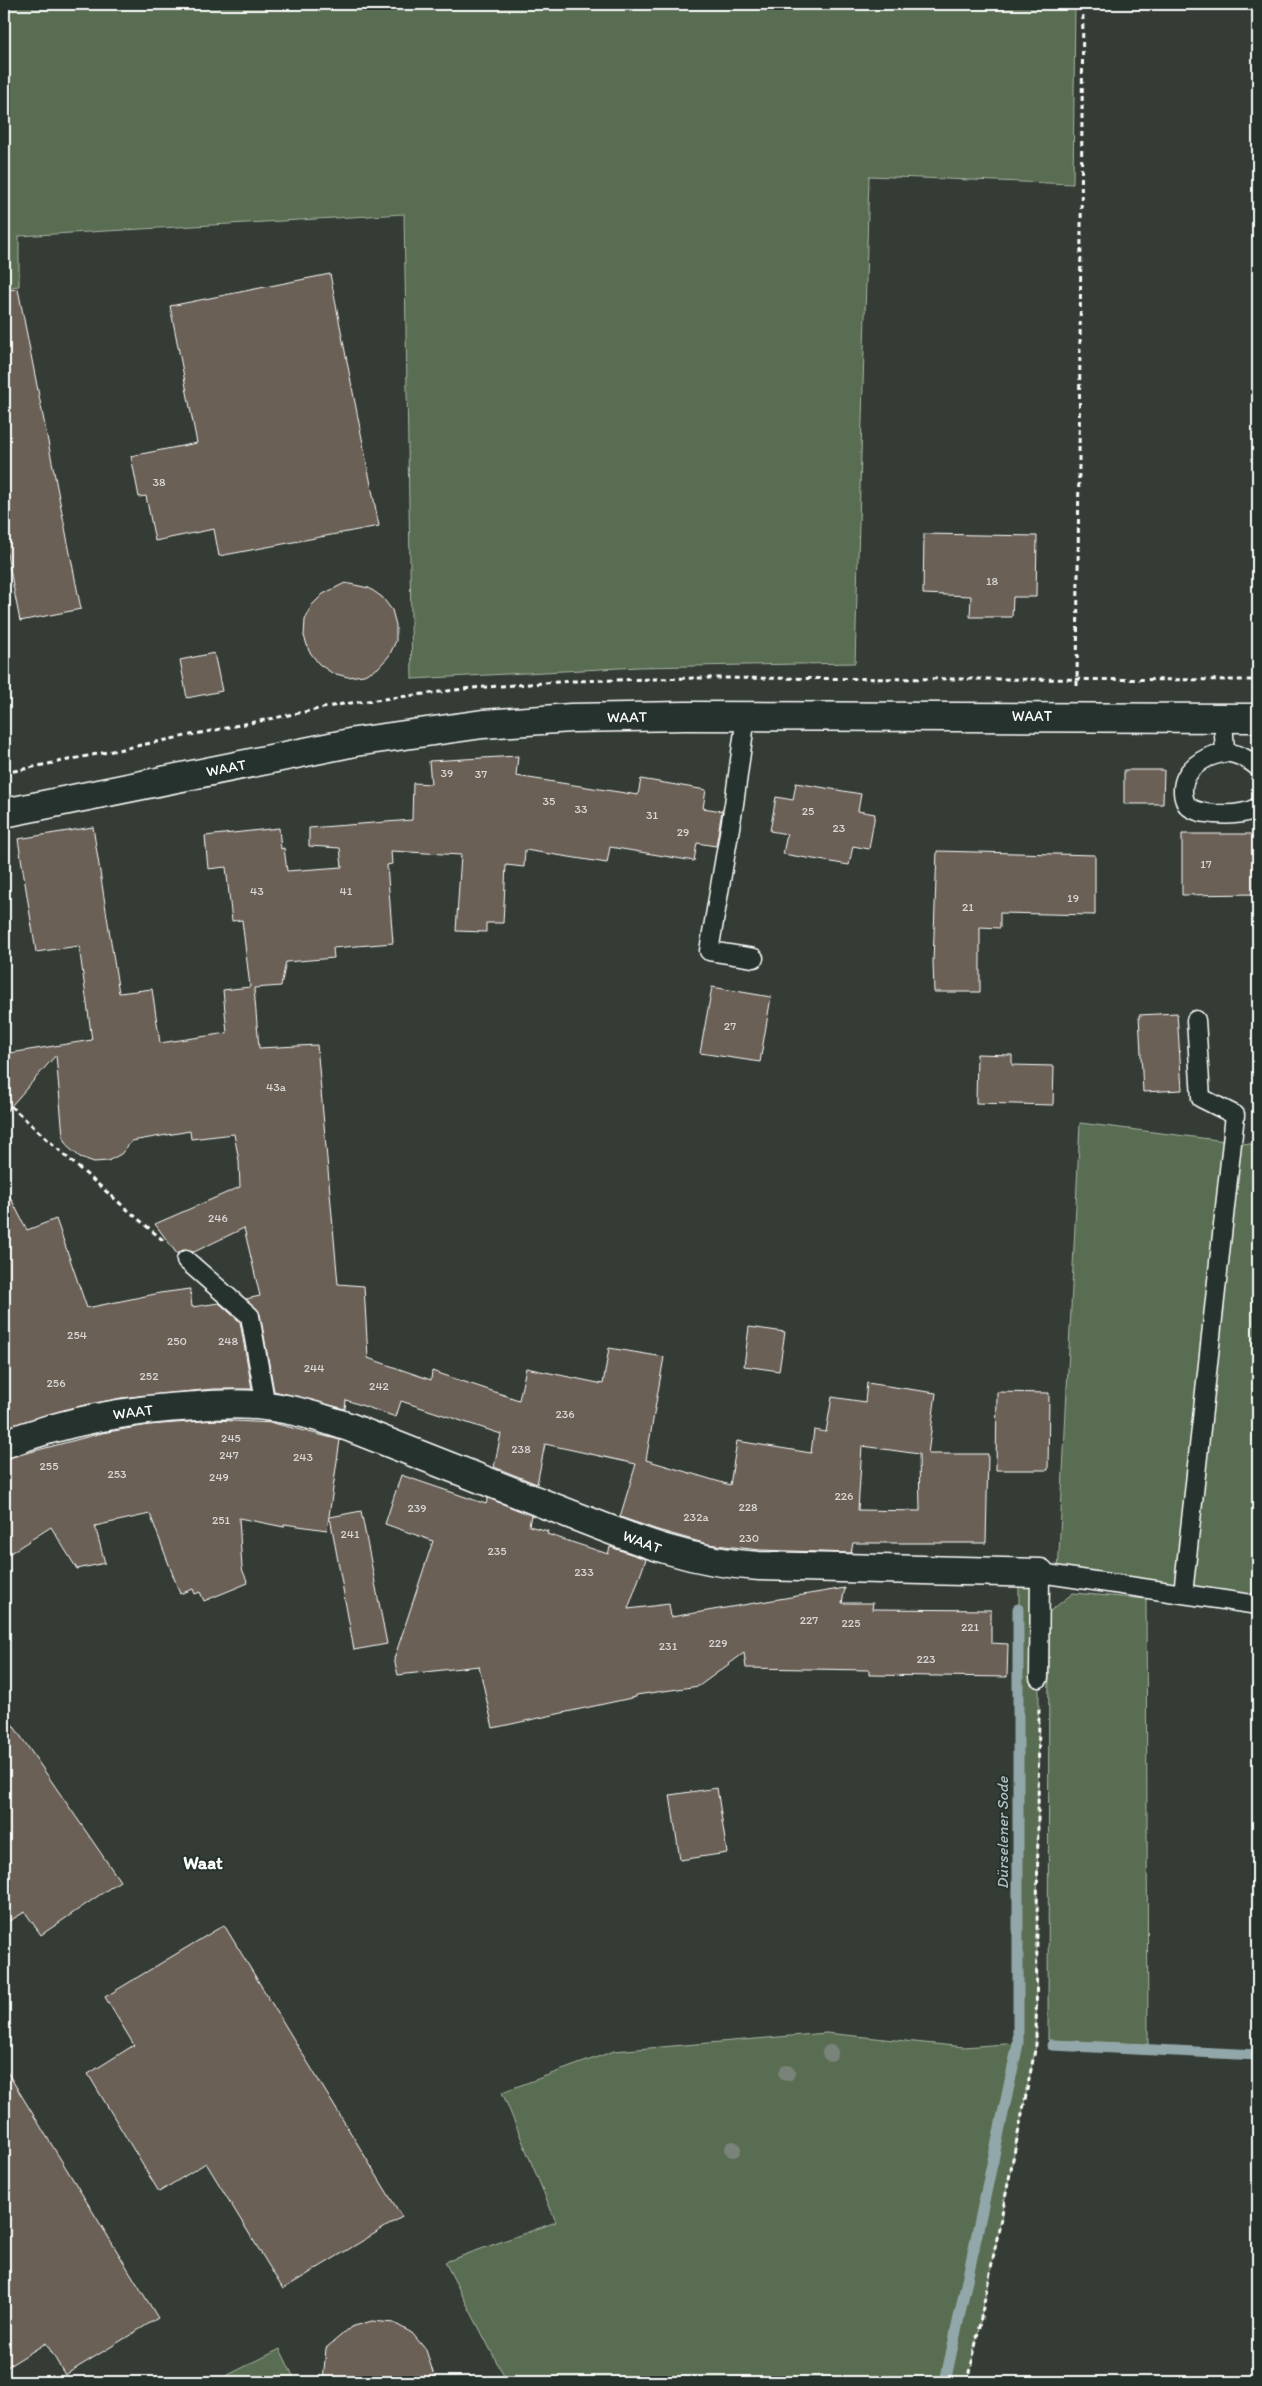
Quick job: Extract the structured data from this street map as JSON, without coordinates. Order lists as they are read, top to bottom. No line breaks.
{"streets":{"main road":["WAAT"]},"districts":["Waat"],"water":["Dürselener Sode"],"house_numbers":["38","18","39","37","35","33","25","31","23","29","17","43","41","19","21","27","43a","246","254","250","248","244","252","256","242","236","245","238","247","243","255","253","249","226","228","239","232a","251","241","230","235","233","227","225","221","229","231","223"]}
